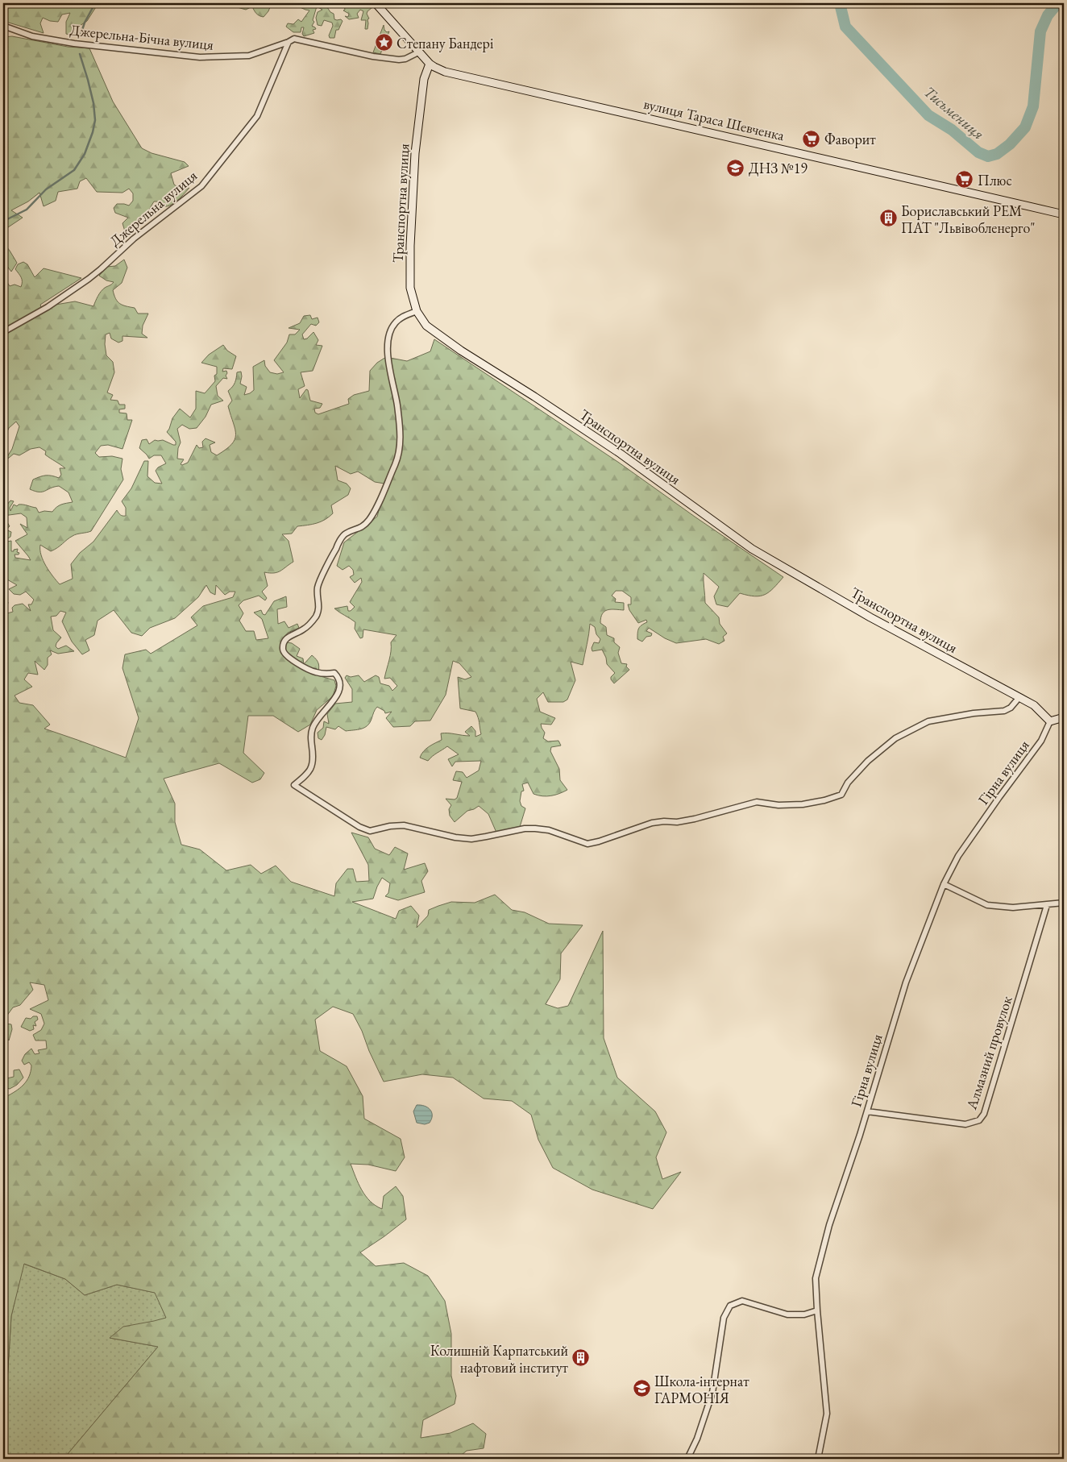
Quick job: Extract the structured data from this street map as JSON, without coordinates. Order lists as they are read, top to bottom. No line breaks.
{"streets":{"street":["Джерельна-Бічна вулиця","вулиця Тараса Шевченка","Транспортна вулиця","Джерельна вулиця","Гірна вулиця","Алмазний провулок"]},"crossings":[["Джерельна-Бічна вулиця","Джерельна вулиця"],["вулиця Тараса Шевченка","Транспортна вулиця"],["Транспортна вулиця","Гірна вулиця"],["Гірна вулиця","Алмазний провулок"]],"water":["Тисьмениця"],"places":{"place":["Степану Бандері"],"supermarket":["Фаворит","Плюс"],"school or university":["ДНЗ №19","Школа-інтернат ГАРМОНІЯ"],"building":["Бориславський РЕМ ПАТ \"Львівобленерго\"","Колишній Карпатський нафтовий інститут"]}}
